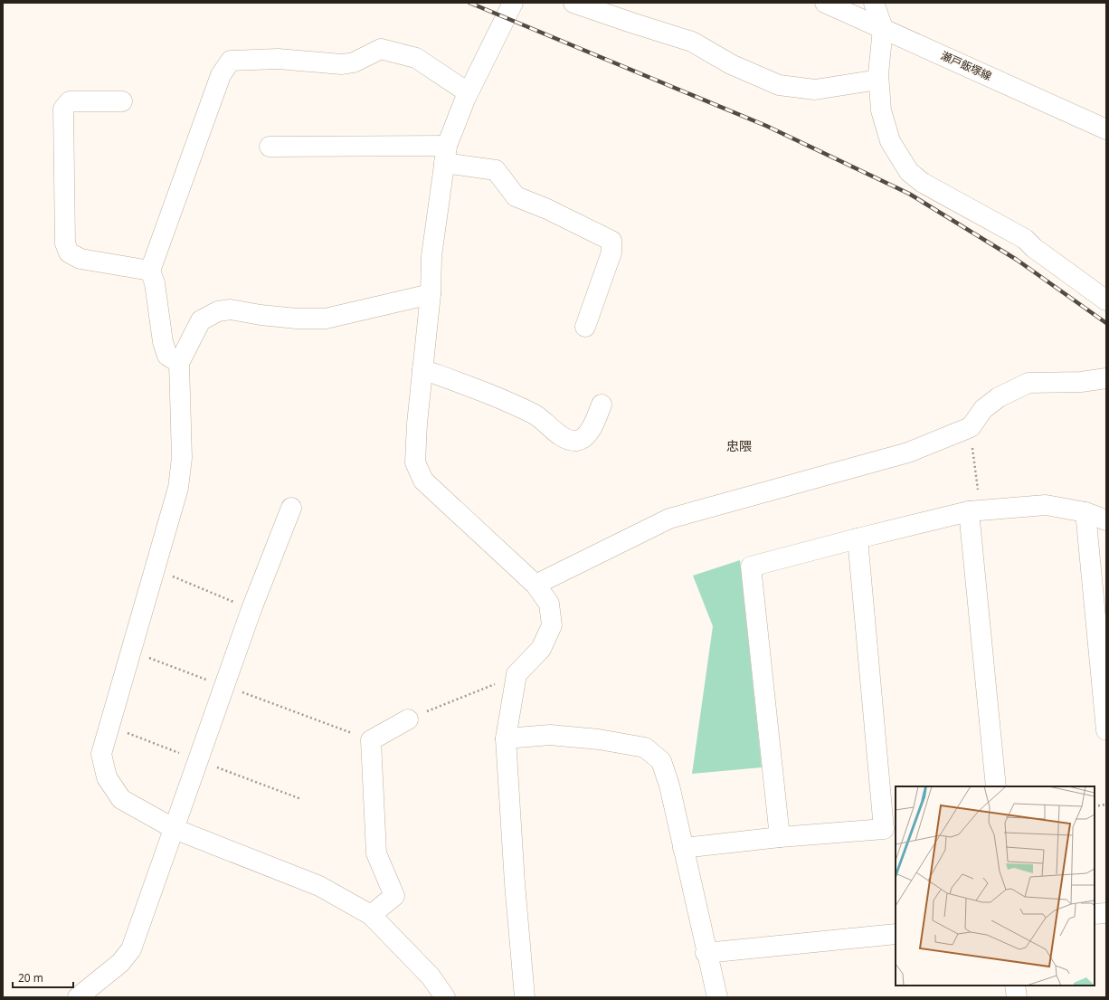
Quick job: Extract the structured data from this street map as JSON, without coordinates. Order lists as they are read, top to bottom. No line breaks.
{"streets":{"street":["瀬戸飯塚線"]},"districts":["忠隈"],"scale_bar":"20 m"}
